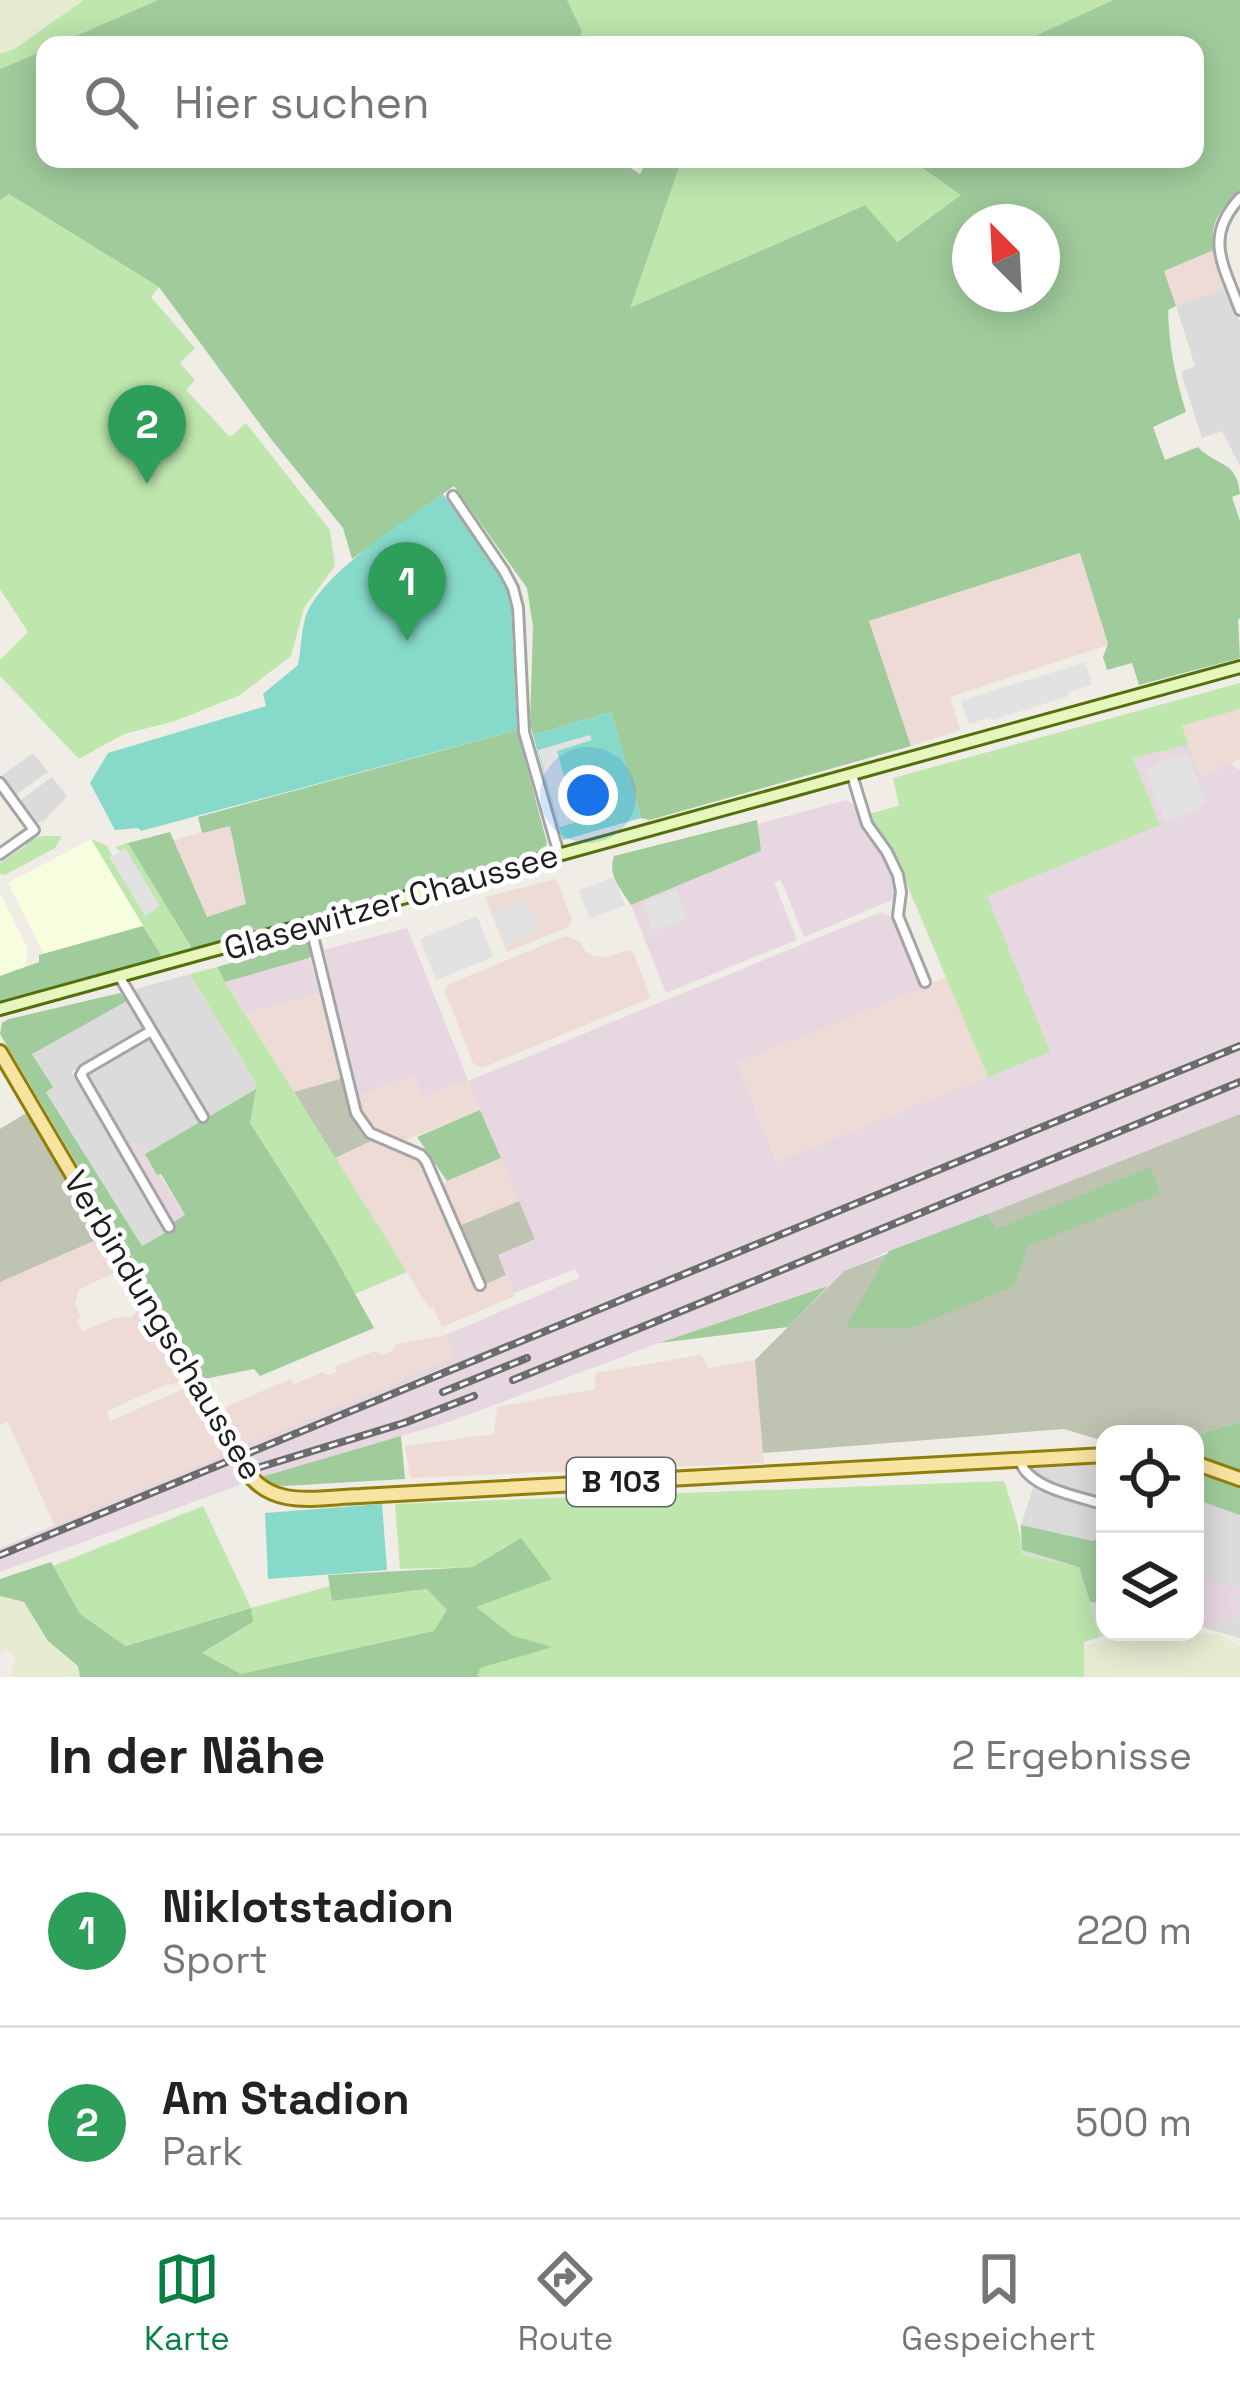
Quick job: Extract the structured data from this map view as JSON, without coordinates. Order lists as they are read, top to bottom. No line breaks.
{"streets":{"main road":["Glasewitzer Chaussee","Verbindungschaussee","B 103"]},"north":"top left","page":{"search":"Hier suchen","pins":["2","1"],"heading":["In der Nähe","2 Ergebnisse"],"list":[{"mark":"1","name":"Niklotstadion","note":"Sport","value":"220 m"},{"mark":"2","name":"Am Stadion","note":"Park","value":"500 m"}],"nav":["Karte","Route","Gespeichert"]}}
